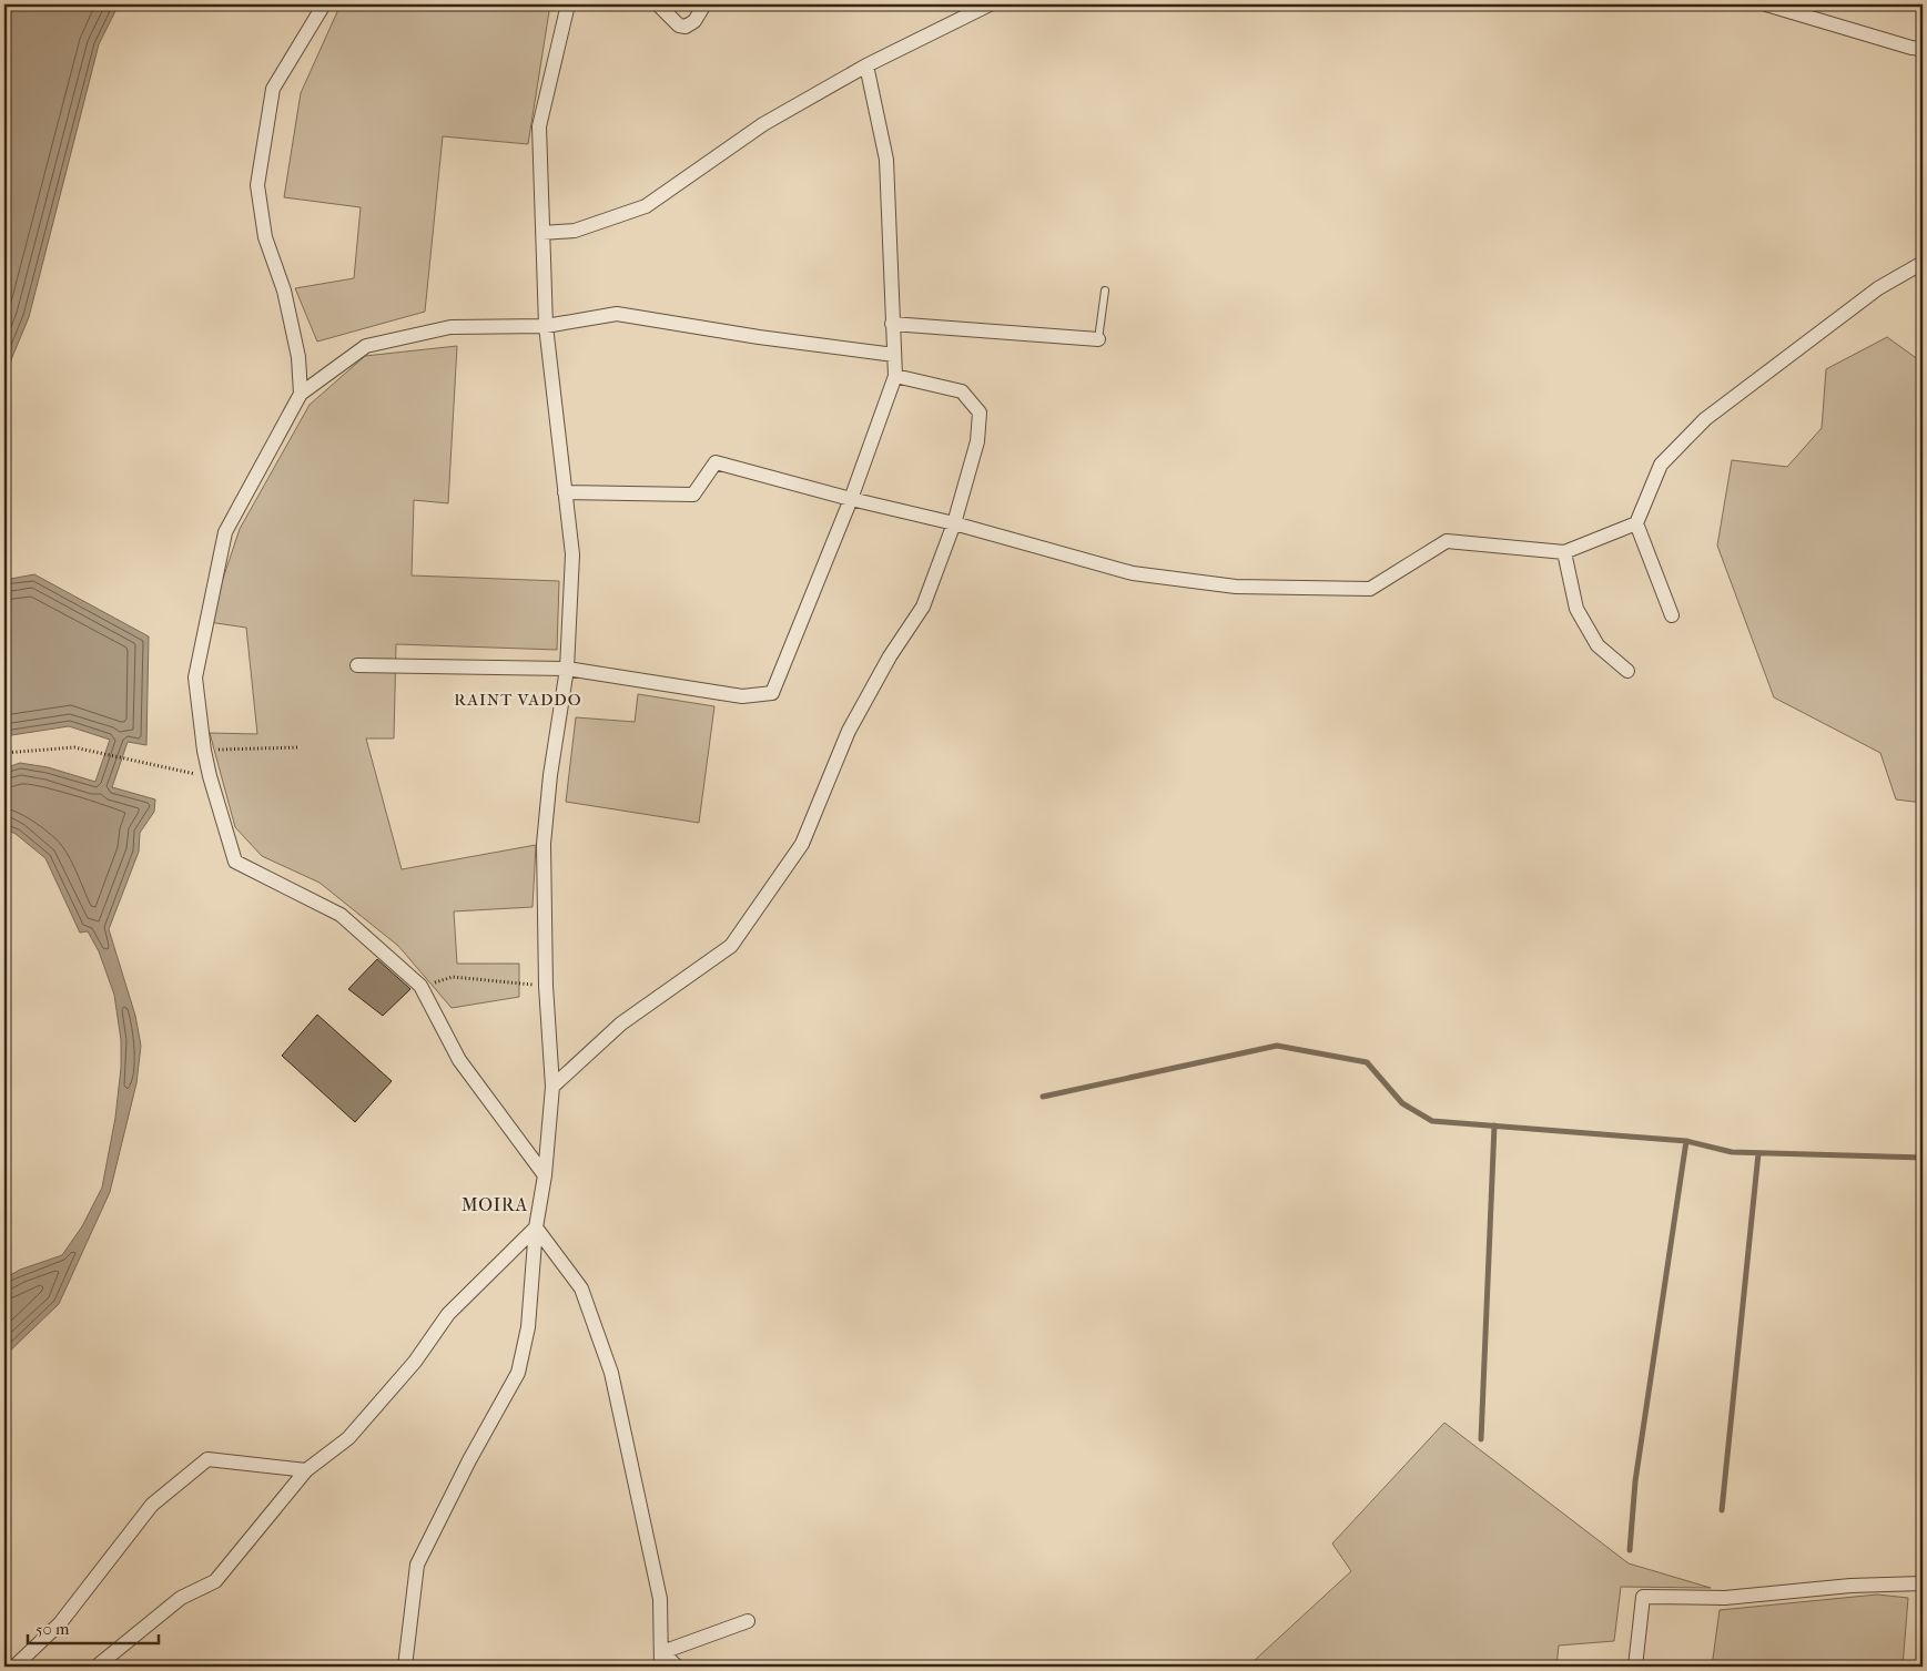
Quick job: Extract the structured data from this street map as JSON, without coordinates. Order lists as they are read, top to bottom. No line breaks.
{"districts":["RAINT VADDO","MOIRA"],"scale_bar":"50 m"}
